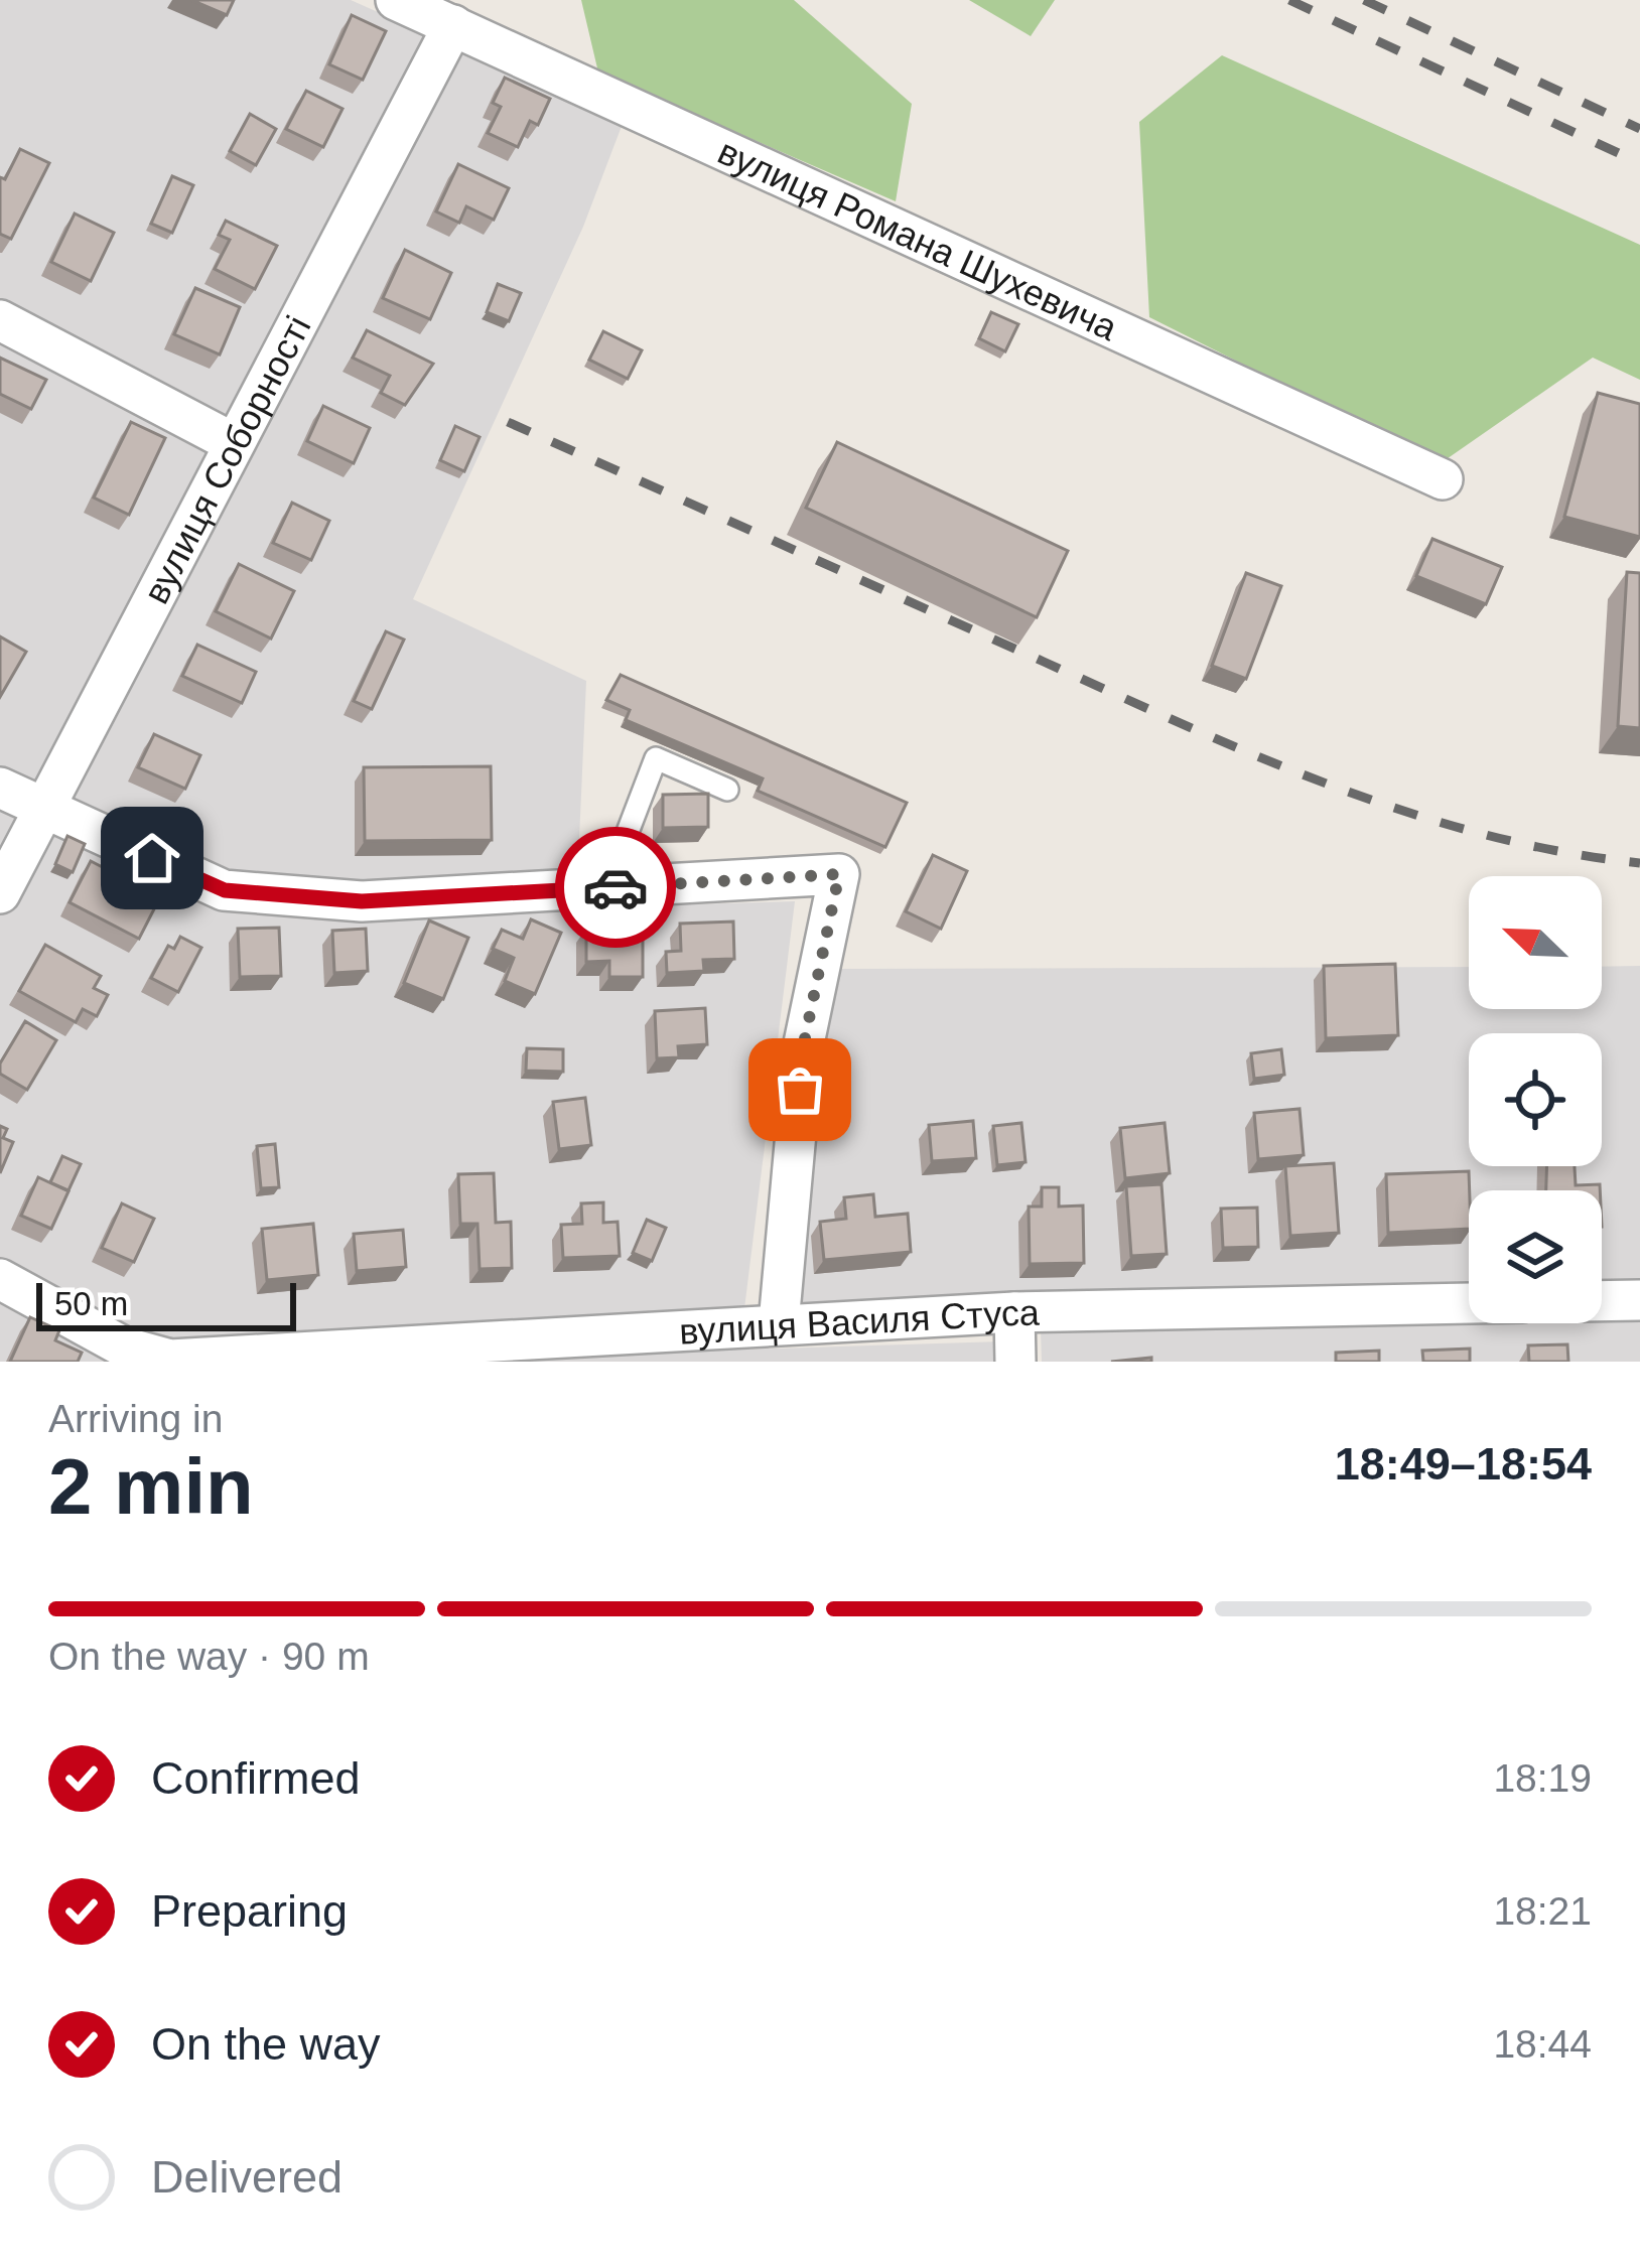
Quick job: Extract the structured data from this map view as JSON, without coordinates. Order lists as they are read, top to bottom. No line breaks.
{"streets":{"street":["вулиця Романа Шухевича","вулиця Соборності","вулиця Василя Стуса"]},"crossings":[["вулиця Романа Шухевича","вулиця Соборності"]],"scale_bar":"50 m","north":"top left","page":{"scale":"50 m","heading":["2 min","Arriving in","18:49–18:54"],"bar":"On the way · 90 m","list":[["Confirmed","18:19"],["Preparing","18:21"],["On the way","18:44"],"Delivered"]}}
